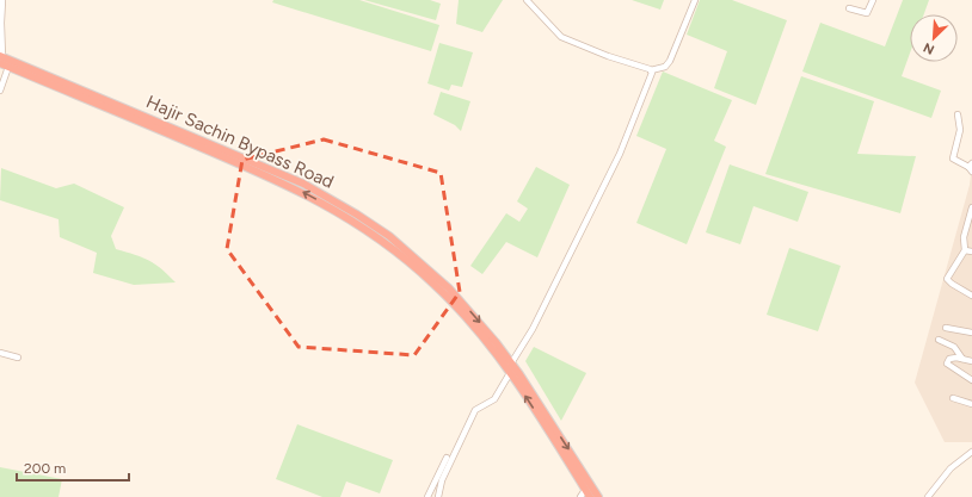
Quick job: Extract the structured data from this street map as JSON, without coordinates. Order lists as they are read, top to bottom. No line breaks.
{"streets":{"highway":["Hajir Sachin Bypass Road"]},"scale_bar":"200 m","north":"bottom left"}
